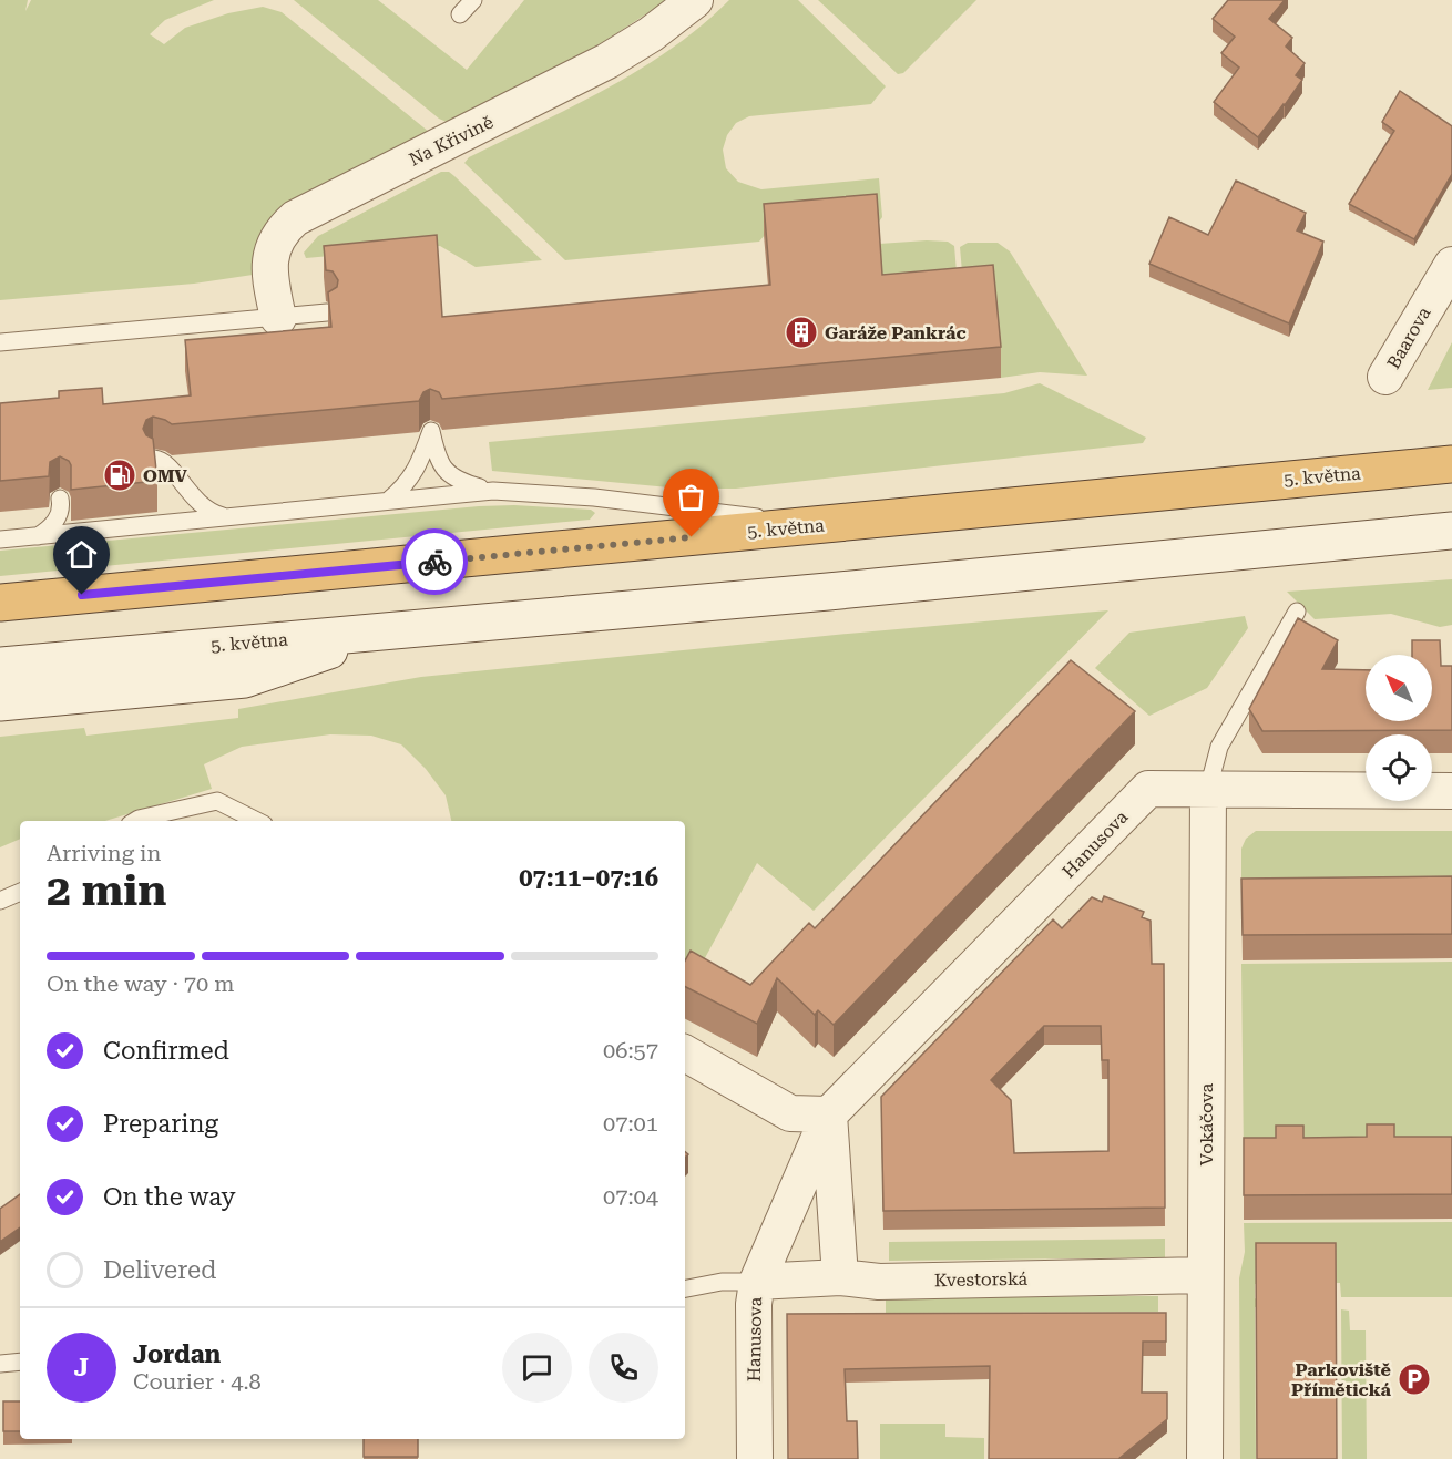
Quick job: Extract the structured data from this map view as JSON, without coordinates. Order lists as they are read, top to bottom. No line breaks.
{"streets":{"highway":["5. května"],"street":["Na Křivině","Baarova","Hanusova","Vokáčova","Kvestorská"]},"crossings":[["Hanusova","Vokáčova"],["Hanusova","Kvestorská"],["Vokáčova","Kvestorská"]],"places":{"building":["Garáže Pankrác"],"fuel station":["OMV"],"parking":["Parkoviště Přímětická"]},"north":"top left","page":{"heading":["2 min","Arriving in","07:11–07:16"],"panel":["Jordan","Courier · 4.8"],"bar":"On the way · 70 m","list":[["Confirmed","06:57"],["Preparing","07:01"],["On the way","07:04"],"Delivered"],"round":"J"}}
